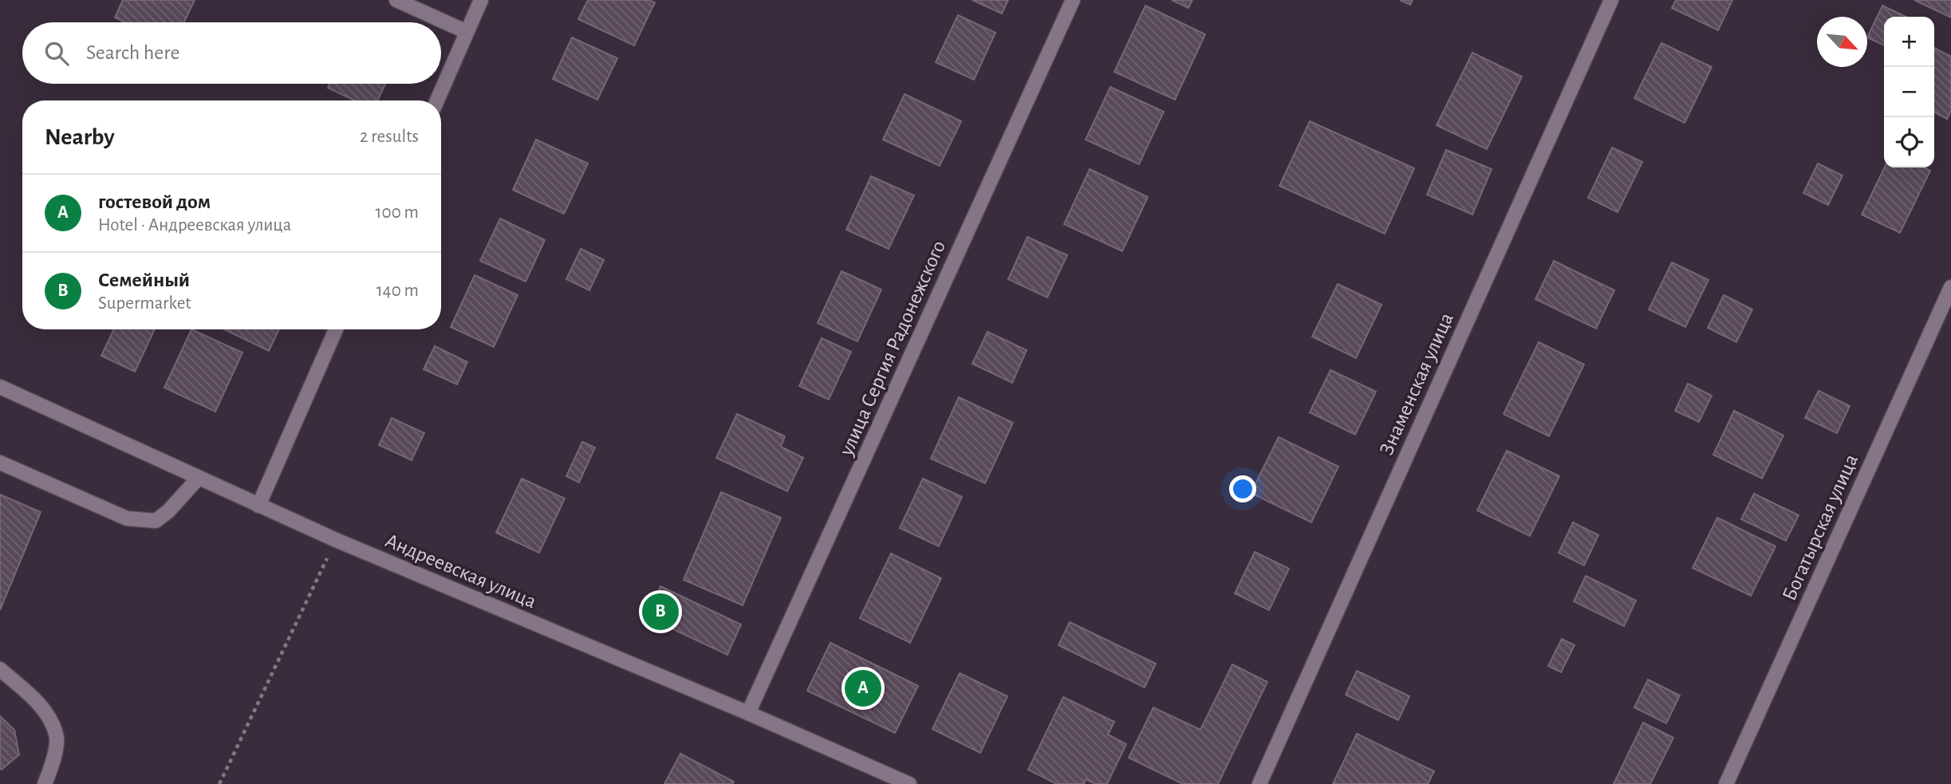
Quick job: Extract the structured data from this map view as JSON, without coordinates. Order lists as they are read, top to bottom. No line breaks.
{"streets":{"street":["улица Сергия Радонежского","Знаменская улица","Богатырская улица","Андреевская улица"]},"crossings":[["улица Сергия Радонежского","Андреевская улица"]],"north":"bottom right","page":{"map_buttons":["+","−"],"search":"Search here","heading":["Nearby","2 results"],"list":[{"mark":"A","name":"гостевой дом","note":"Hotel · Андреевская улица","value":"100 m"},{"mark":"B","name":"Семейный","note":"Supermarket","value":"140 m"}],"pins":["B","A"]}}
